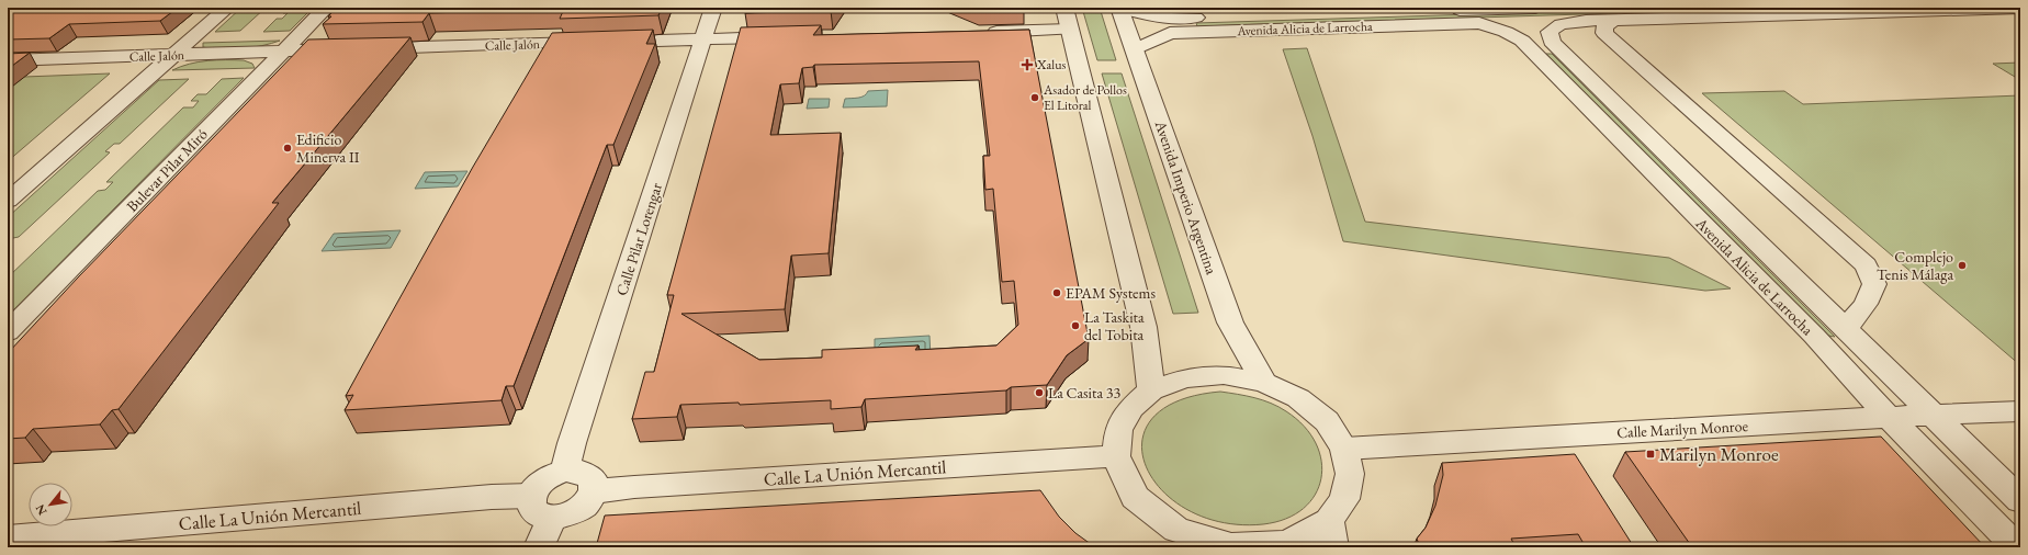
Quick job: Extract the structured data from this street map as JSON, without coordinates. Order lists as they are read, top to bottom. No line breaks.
{"streets":{"street":["Avenida Alicia de Larrocha","Calle Jalón","Bulevar Pilar Miró","Avenida Imperio Argentina","Calle Pilar Lorengar","Calle Marilyn Monroe","Calle La Unión Mercantil"]},"crossings":[["Avenida Alicia de Larrocha","Avenida Imperio Argentina"],["Avenida Alicia de Larrocha","Calle Marilyn Monroe"],["Calle Jalón","Bulevar Pilar Miró"],["Calle Jalón","Calle Pilar Lorengar"],["Calle Pilar Lorengar","Calle La Unión Mercantil"]],"places":{"health":["Xalus"],"other":["Asador de Pollos El Litoral","Edificio Minerva II","Complejo Tenis Málaga","EPAM Systems","La Taskita del Tobita","La Casita 33"],"transit":["Marilyn Monroe"]},"north":"bottom left"}
